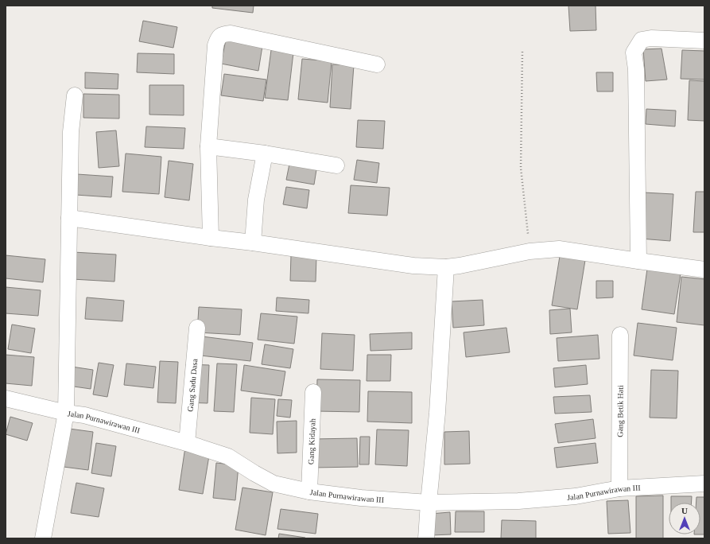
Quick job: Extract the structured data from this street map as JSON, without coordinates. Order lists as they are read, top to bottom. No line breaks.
{"streets":{"street":["Gang Sadu Dasa","Gang Betik Hati","Jalan Purnawirawan III","Gang Kidayah"]},"crossings":[["Gang Sadu Dasa","Jalan Purnawirawan III"],["Gang Betik Hati","Jalan Purnawirawan III"],["Jalan Purnawirawan III","Gang Kidayah"]],"north":"top"}
